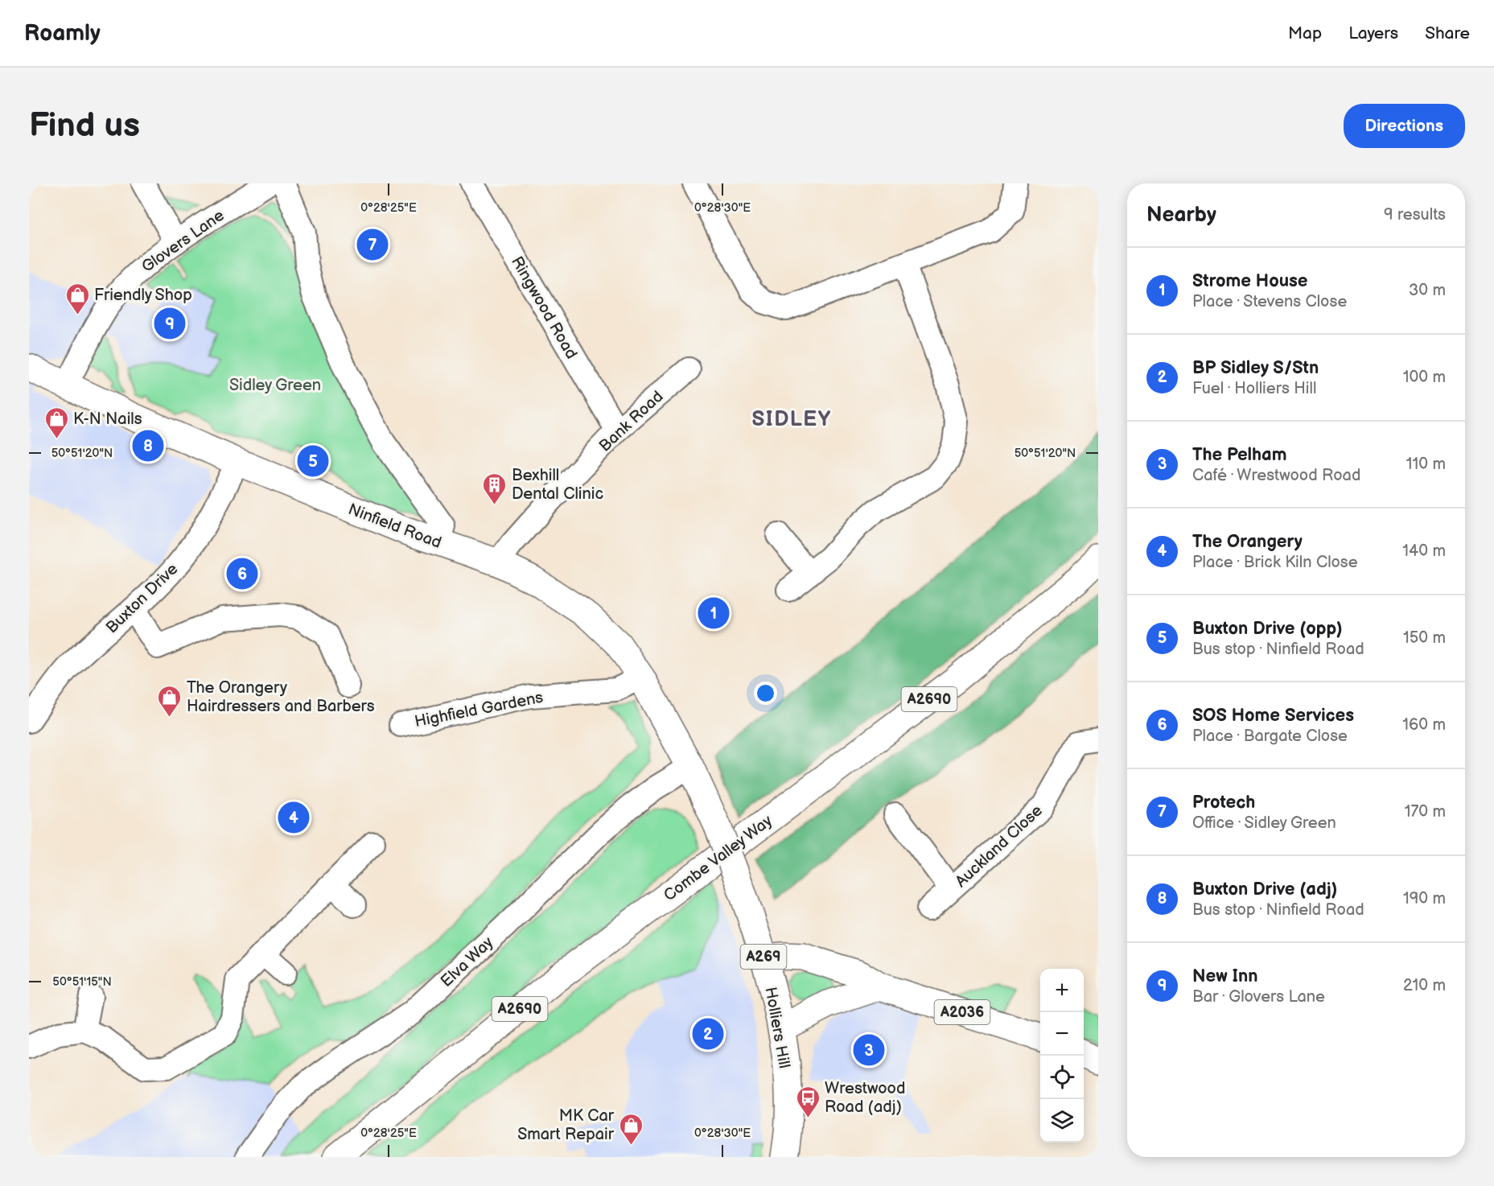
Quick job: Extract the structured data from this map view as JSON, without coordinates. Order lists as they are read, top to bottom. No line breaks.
{"streets":{"main road":["Ninfield Road","A2690","Combe Valley Way","A269","A2036","Holliers Hill"],"street":["Glovers Lane","Ringwood Road","Bank Road","Buxton Drive","Highfield Gardens","Auckland Close","Elva Way"]},"crossings":[["Glovers Lane","Ninfield Road"],["Ringwood Road","Bank Road"],["Bank Road","Ninfield Road"],["Ninfield Road","Buxton Drive"],["Ninfield Road","Highfield Gardens"],["Ninfield Road","Elva Way"],["Ninfield Road","Holliers Hill"],["Elva Way","Holliers Hill"],["A2036","Holliers Hill"]],"districts":["SIDLEY"],"parks":["Sidley Green"],"places":{"shop":["Friendly Shop","K-N Nails","The Orangery Hairdressers and Barbers","MK Car Smart Repair"],"building":["Bexhill Dental Clinic"],"bus stop":["Wrestwood Road (adj)"]},"page":{"header":"Roamly","nav":["Map","Layers","Share"],"buttons":"Directions","title":"Find us","heading":["Nearby","9 results"],"pins":["7","9","8","5","6","1","4","2","3"],"list":[{"mark":"1","name":"Strome House","note":"Place · Stevens Close","value":"30 m"},{"mark":"2","name":"BP Sidley S/Stn","note":"Fuel · Holliers Hill","value":"100 m"},{"mark":"3","name":"The Pelham","note":"Café · Wrestwood Road","value":"110 m"},{"mark":"4","name":"The Orangery","note":"Place · Brick Kiln Close","value":"140 m"},{"mark":"5","name":"Buxton Drive (opp)","note":"Bus stop · Ninfield Road","value":"150 m"},{"mark":"6","name":"SOS Home Services","note":"Place · Bargate Close","value":"160 m"},{"mark":"7","name":"Protech","note":"Office · Sidley Green","value":"170 m"},{"mark":"8","name":"Buxton Drive (adj)","note":"Bus stop · Ninfield Road","value":"190 m"},{"mark":"9","name":"New Inn","note":"Bar · Glovers Lane","value":"210 m"}],"map_buttons":["+","−"]},"coordinates":["0°28'25\"E","0°28'30\"E","50°51'20\"N","50°51'15\"N"]}
